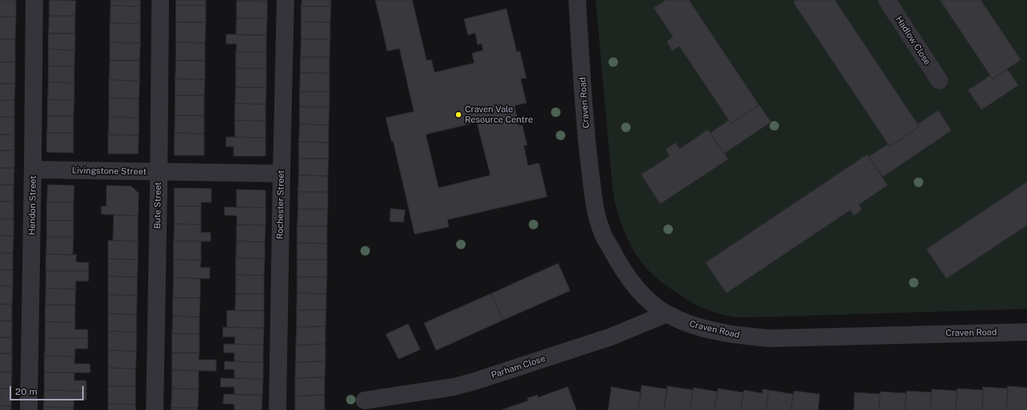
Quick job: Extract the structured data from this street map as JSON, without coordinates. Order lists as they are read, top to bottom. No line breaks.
{"streets":{"street":["Hadlow Close","Craven Road","Livingstone Street","Rochester Street","Hendon Street","Bute Street","Parham Close"]},"crossings":[["Craven Road","Parham Close"],["Livingstone Street","Rochester Street"],["Livingstone Street","Hendon Street"],["Livingstone Street","Bute Street"]],"places":["Craven Vale Resource Centre"],"scale_bar":"20 m"}
